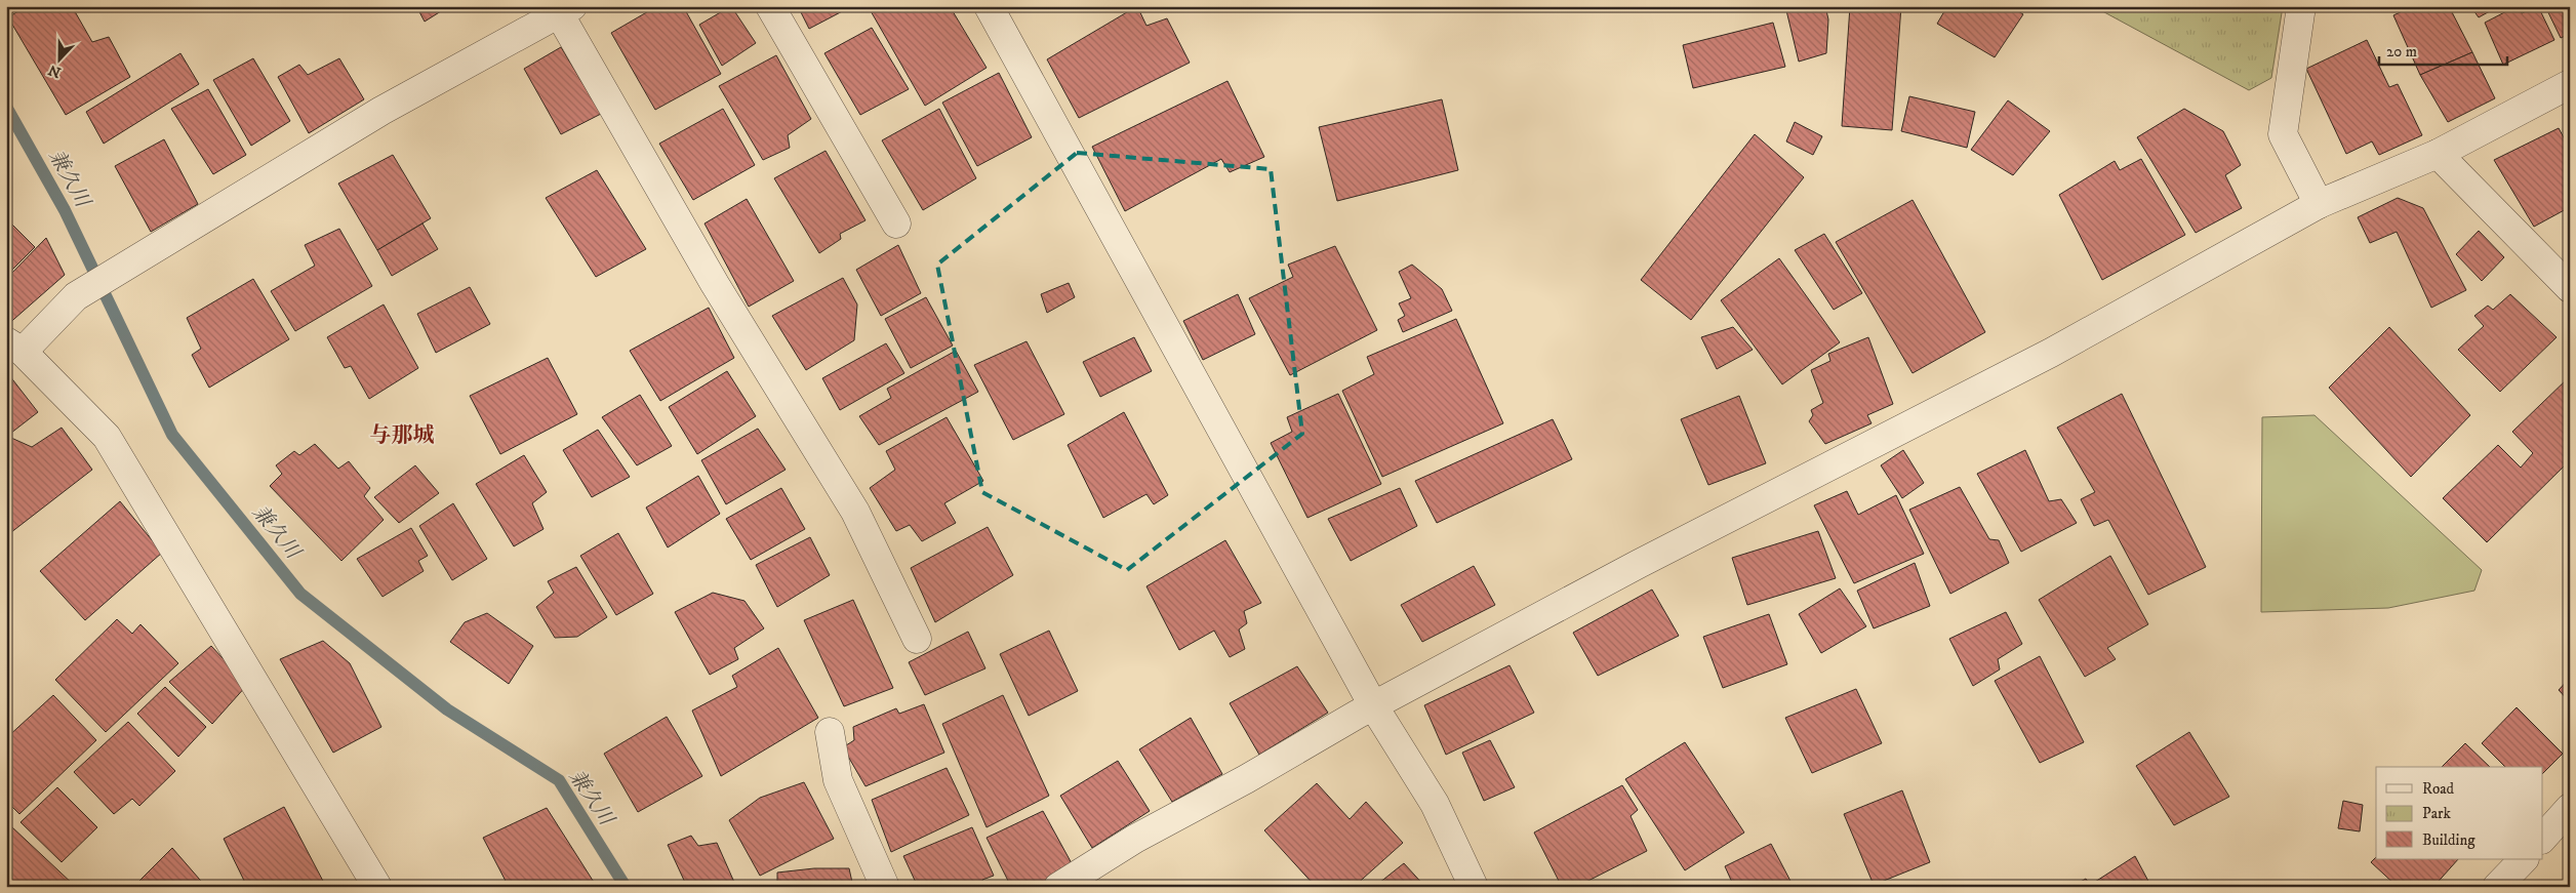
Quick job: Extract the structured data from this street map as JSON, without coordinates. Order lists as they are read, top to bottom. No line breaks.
{"districts":["与那城"],"water":["兼久川"],"legend":["Road","Park","Building"],"scale_bar":"20 m","north":"bottom"}
